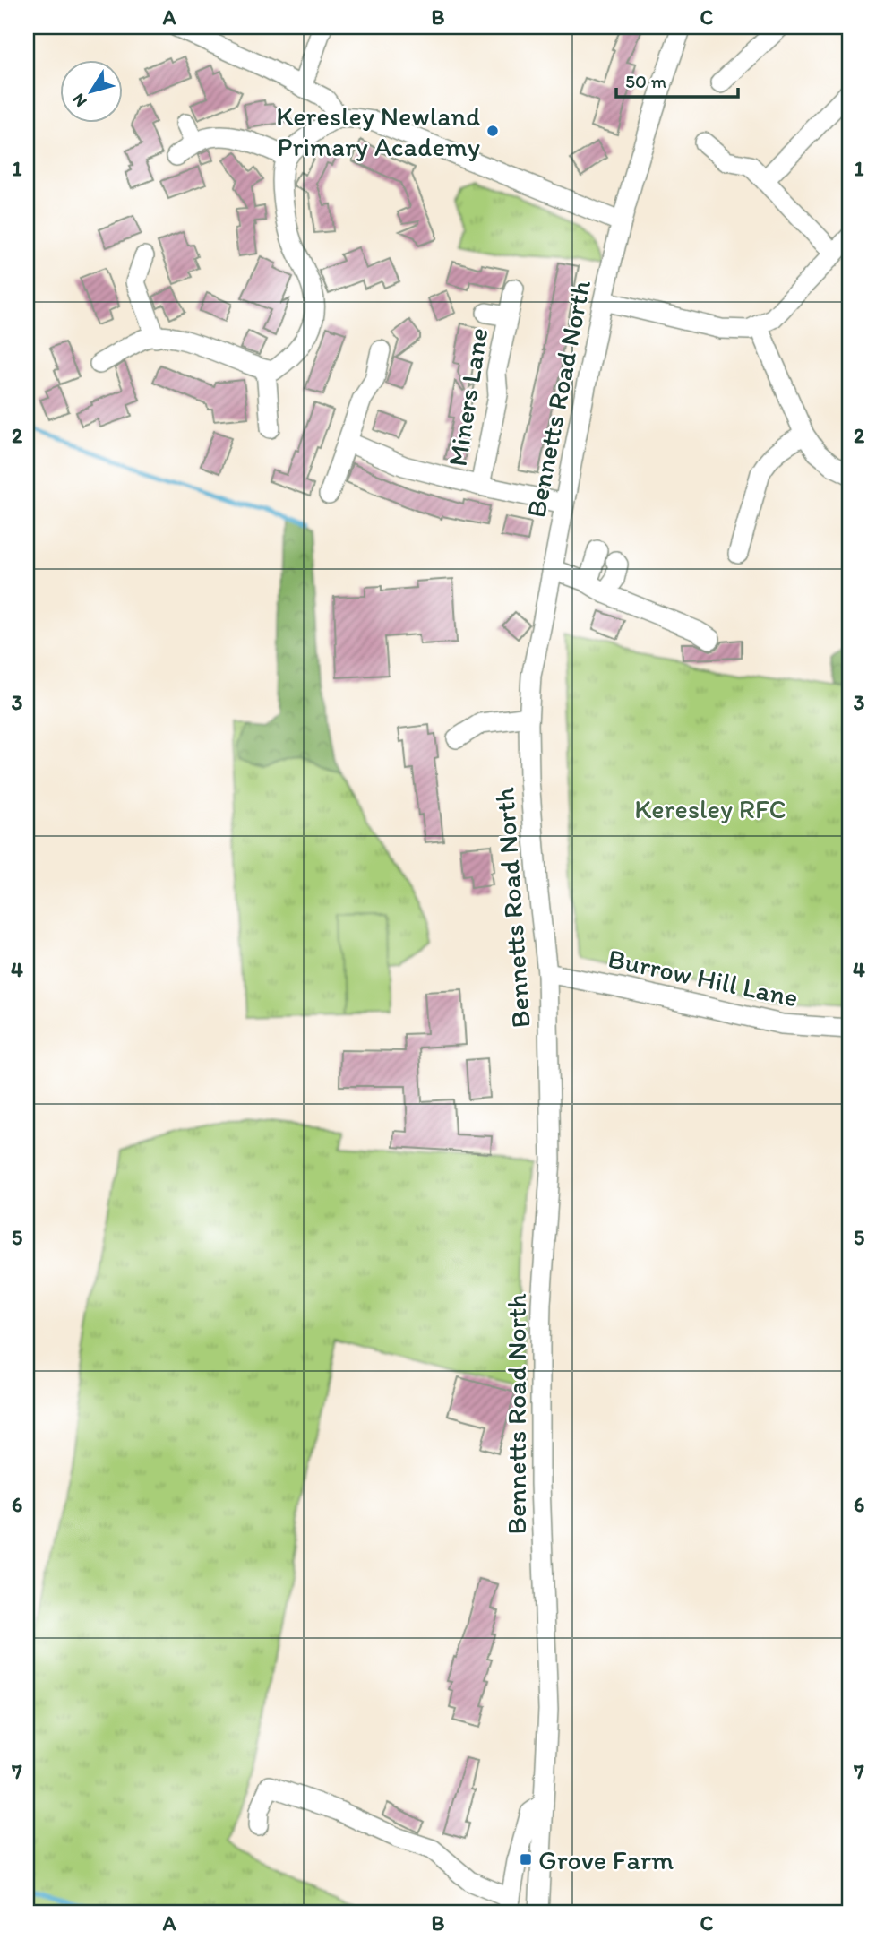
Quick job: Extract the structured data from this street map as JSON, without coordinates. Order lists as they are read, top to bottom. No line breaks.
{"streets":{"street":["Miners Lane","Bennetts Road North","Burrow Hill Lane"]},"crossings":[["Miners Lane","Bennetts Road North"],["Bennetts Road North","Burrow Hill Lane"]],"parks":["Keresley RFC"],"places":{"other":["Keresley Newland Primary Academy"],"transit":["Grove Farm"]},"scale_bar":"50 m","north":"bottom left","grid":{"columns":["A","B","C"],"rows":["1","2","3","4","5","6","7"]}}
